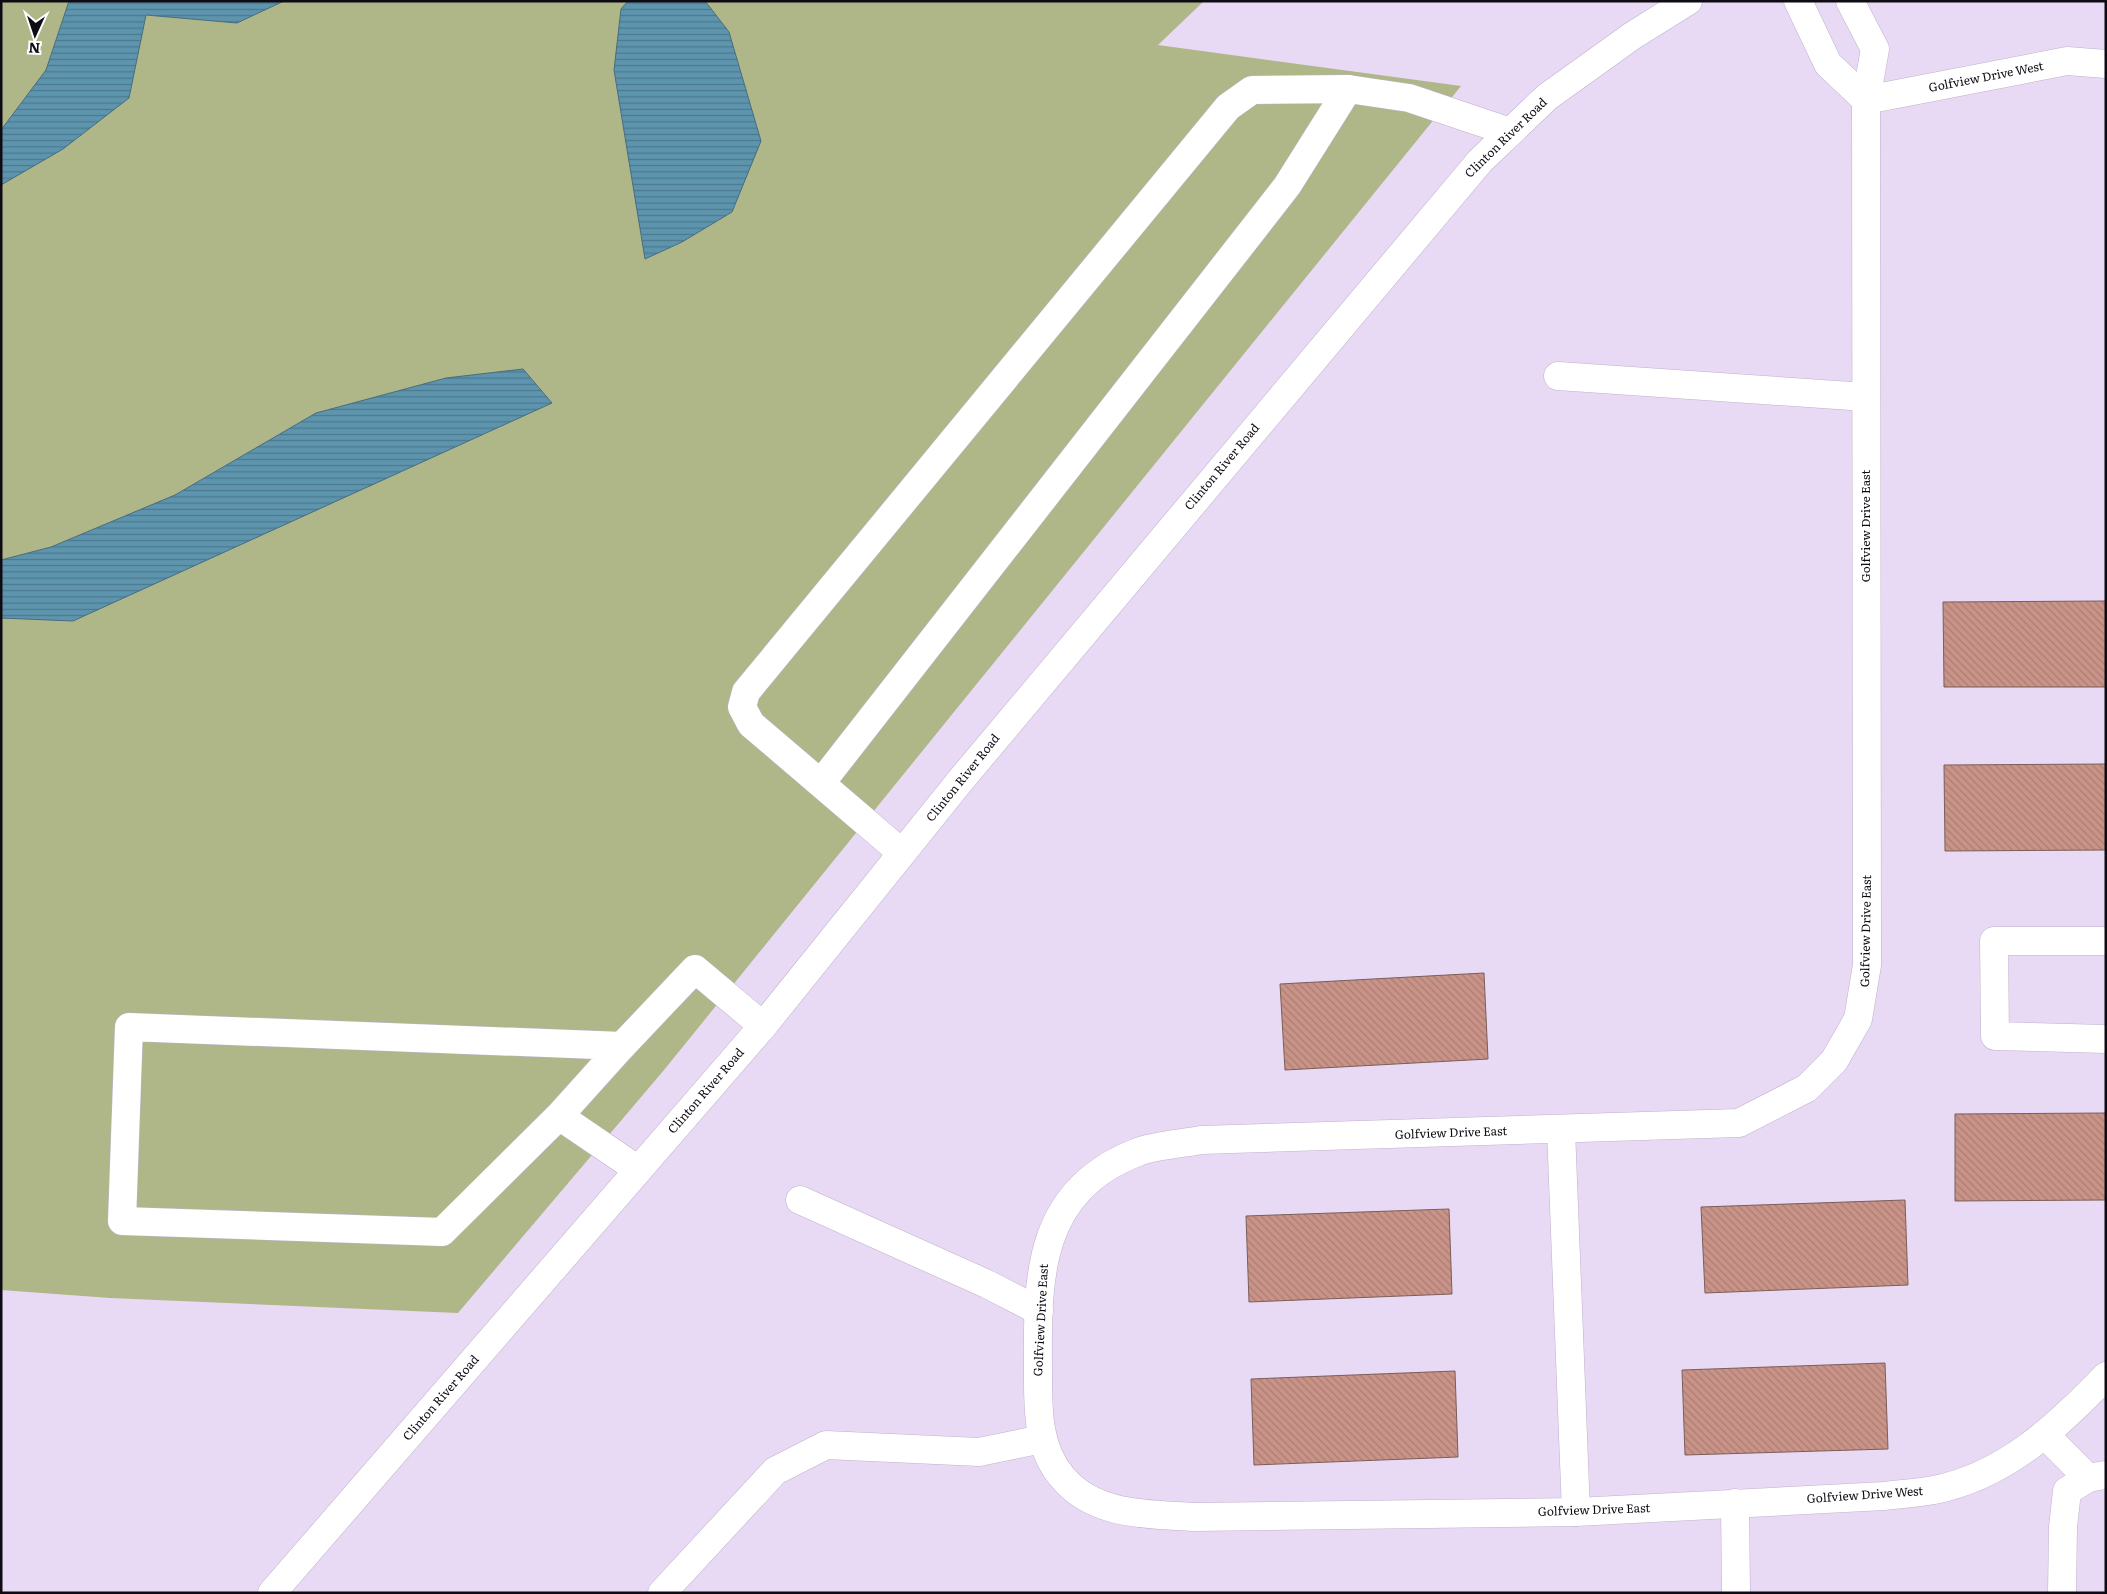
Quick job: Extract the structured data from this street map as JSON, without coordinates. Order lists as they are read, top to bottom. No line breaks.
{"streets":{"street":["Golfview Drive West","Clinton River Road","Golfview Drive East"]},"crossings":[["Golfview Drive West","Golfview Drive East"]],"north":"bottom"}
